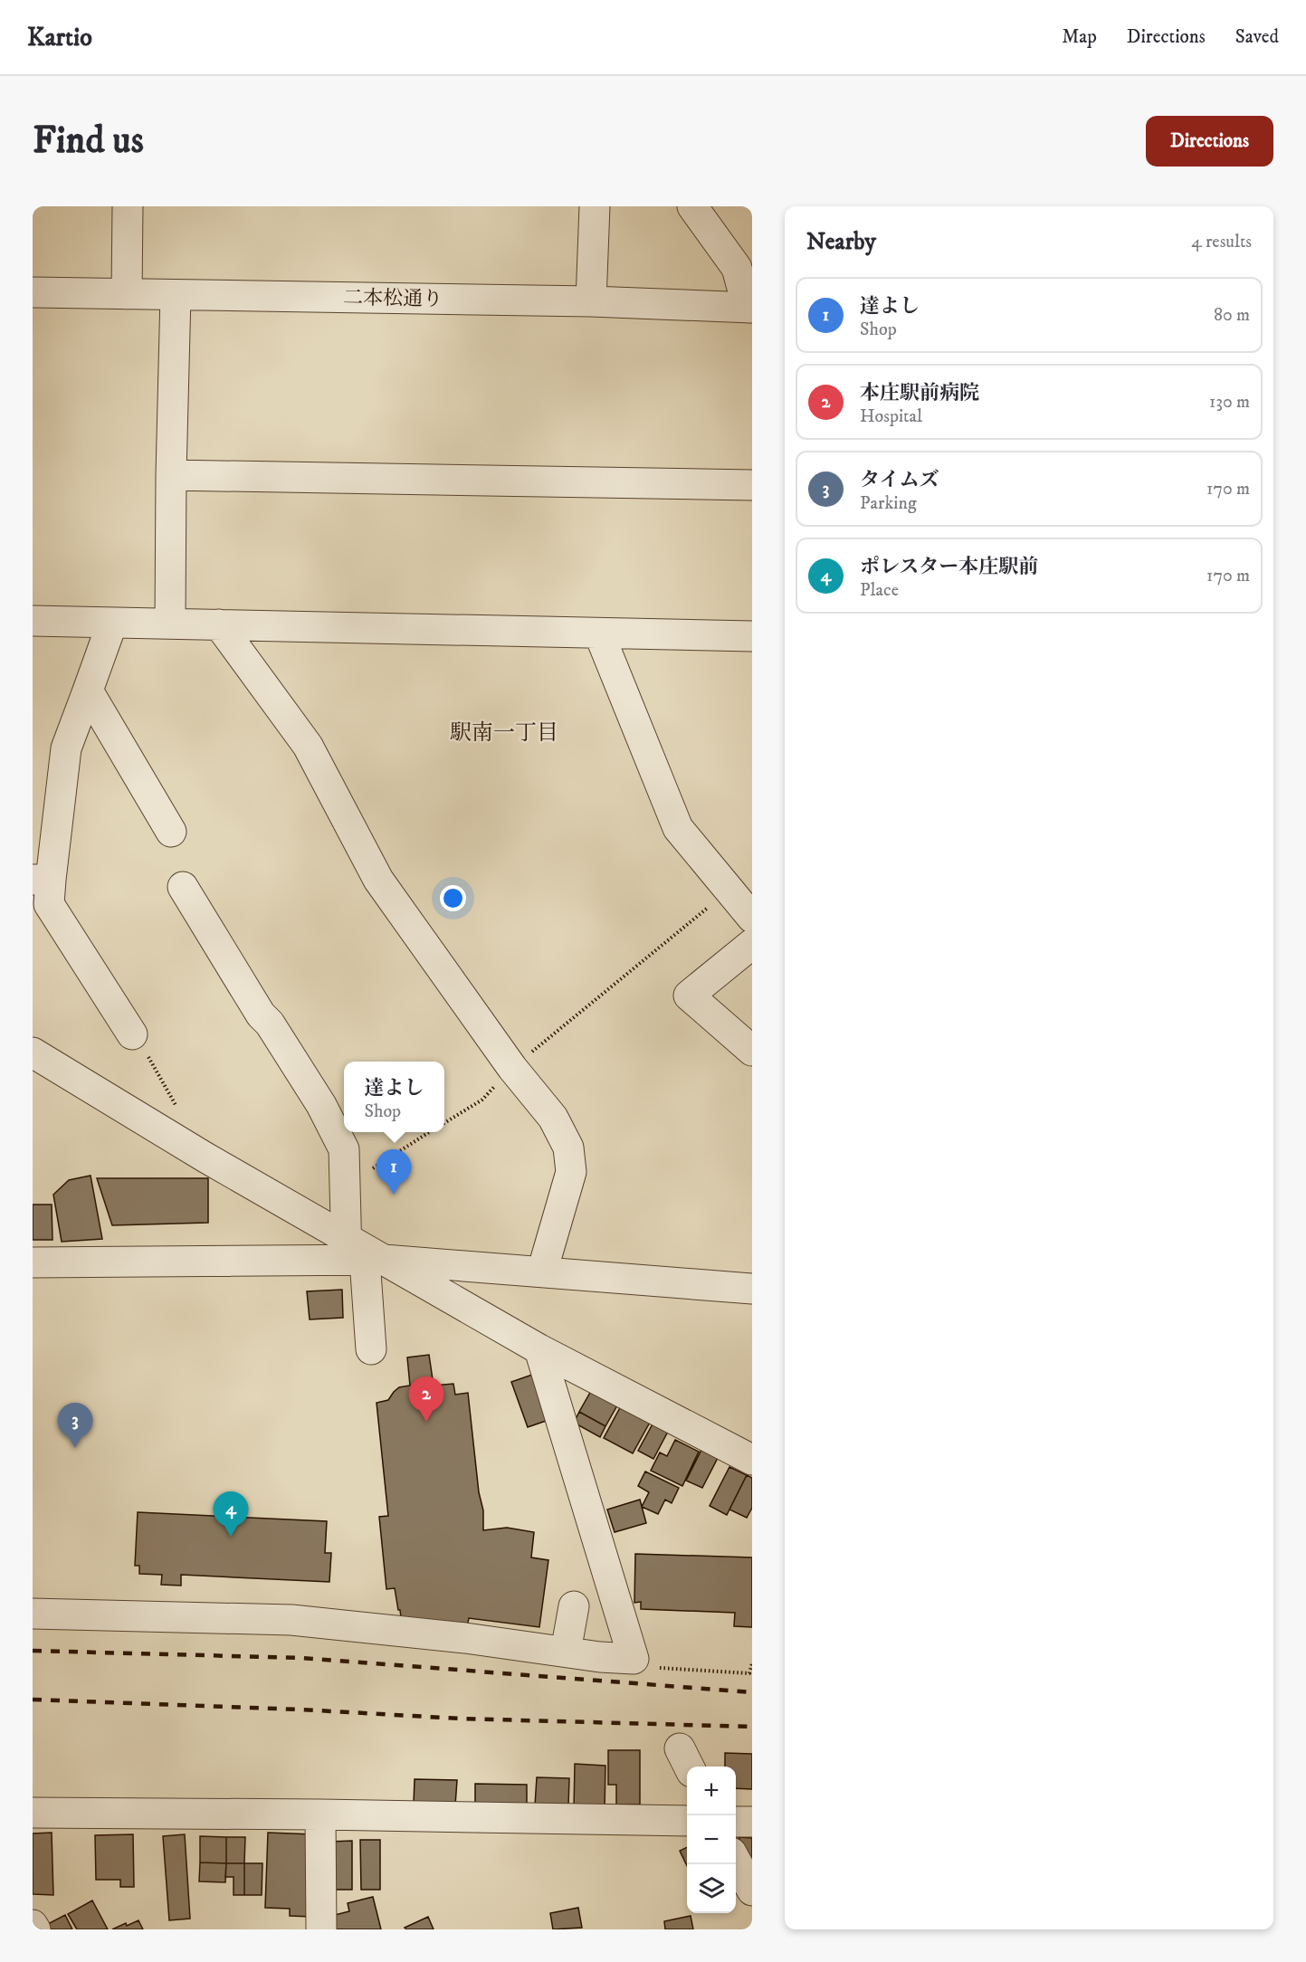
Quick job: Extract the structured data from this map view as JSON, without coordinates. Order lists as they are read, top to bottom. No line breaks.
{"streets":{"street":["二本松通り"]},"districts":["駅南一丁目"],"page":{"header":"Kartio","nav":["Map","Directions","Saved"],"buttons":"Directions","title":"Find us","heading":["Nearby","4 results"],"list":[{"mark":"1","name":"達よし","note":"Shop","value":"80 m"},{"mark":"2","name":"本庄駅前病院","note":"Hospital","value":"130 m"},{"mark":"3","name":"タイムズ","note":"Parking","value":"170 m"},{"mark":"4","name":"ポレスター本庄駅前","note":"Place","value":"170 m"}],"popup":["達よし","Shop"],"pins":["1","2","3","4"],"map_buttons":["+","−"]}}
